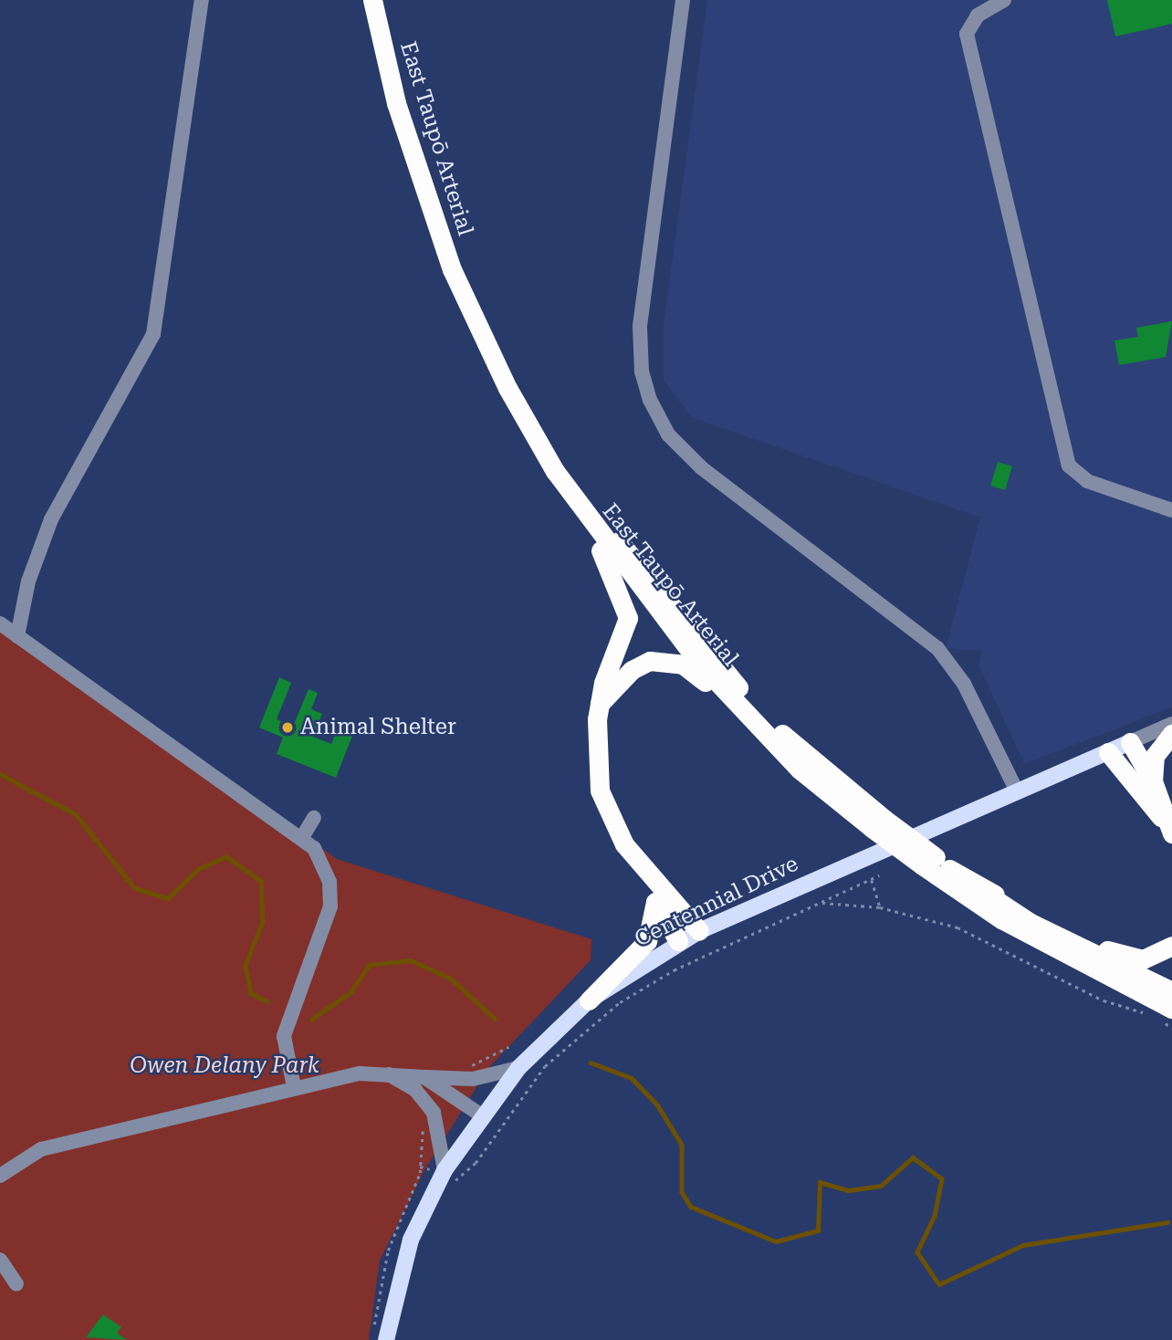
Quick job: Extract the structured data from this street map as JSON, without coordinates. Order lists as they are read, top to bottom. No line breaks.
{"streets":{"highway":["East Taupō Arterial"],"main road":["Centennial Drive"]},"parks":["Owen Delany Park"],"places":["Animal Shelter"]}
